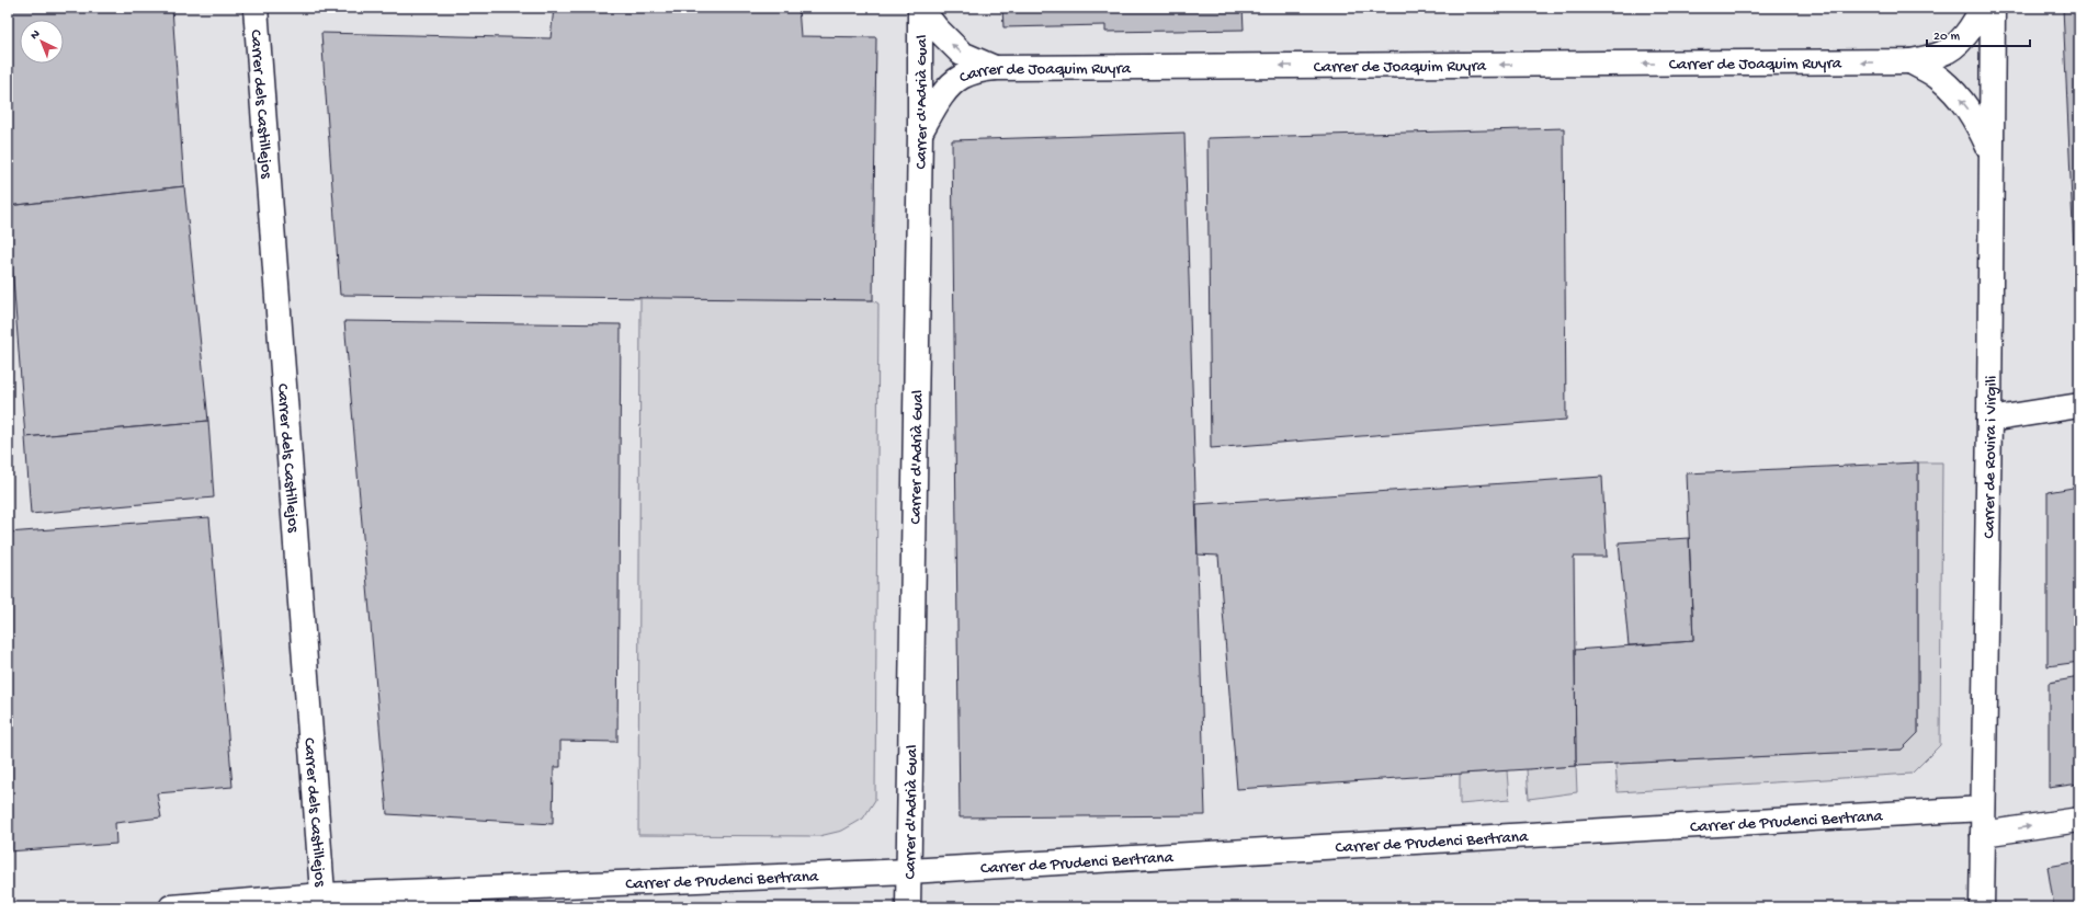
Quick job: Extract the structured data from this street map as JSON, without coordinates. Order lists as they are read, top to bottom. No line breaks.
{"streets":{"street":["Carrer de Joaquim Ruyra","Carrer dels Castillejos","Carrer d'Adrià Gual","Carrer de Rovira i Virgili","Carrer de Prudenci Bertrana"]},"crossings":[["Carrer de Joaquim Ruyra","Carrer d'Adrià Gual"],["Carrer dels Castillejos","Carrer de Prudenci Bertrana"],["Carrer d'Adrià Gual","Carrer de Prudenci Bertrana"],["Carrer de Rovira i Virgili","Carrer de Prudenci Bertrana"]],"one_way":["Carrer de Joaquim Ruyra"],"scale_bar":"20 m","north":"top left"}
